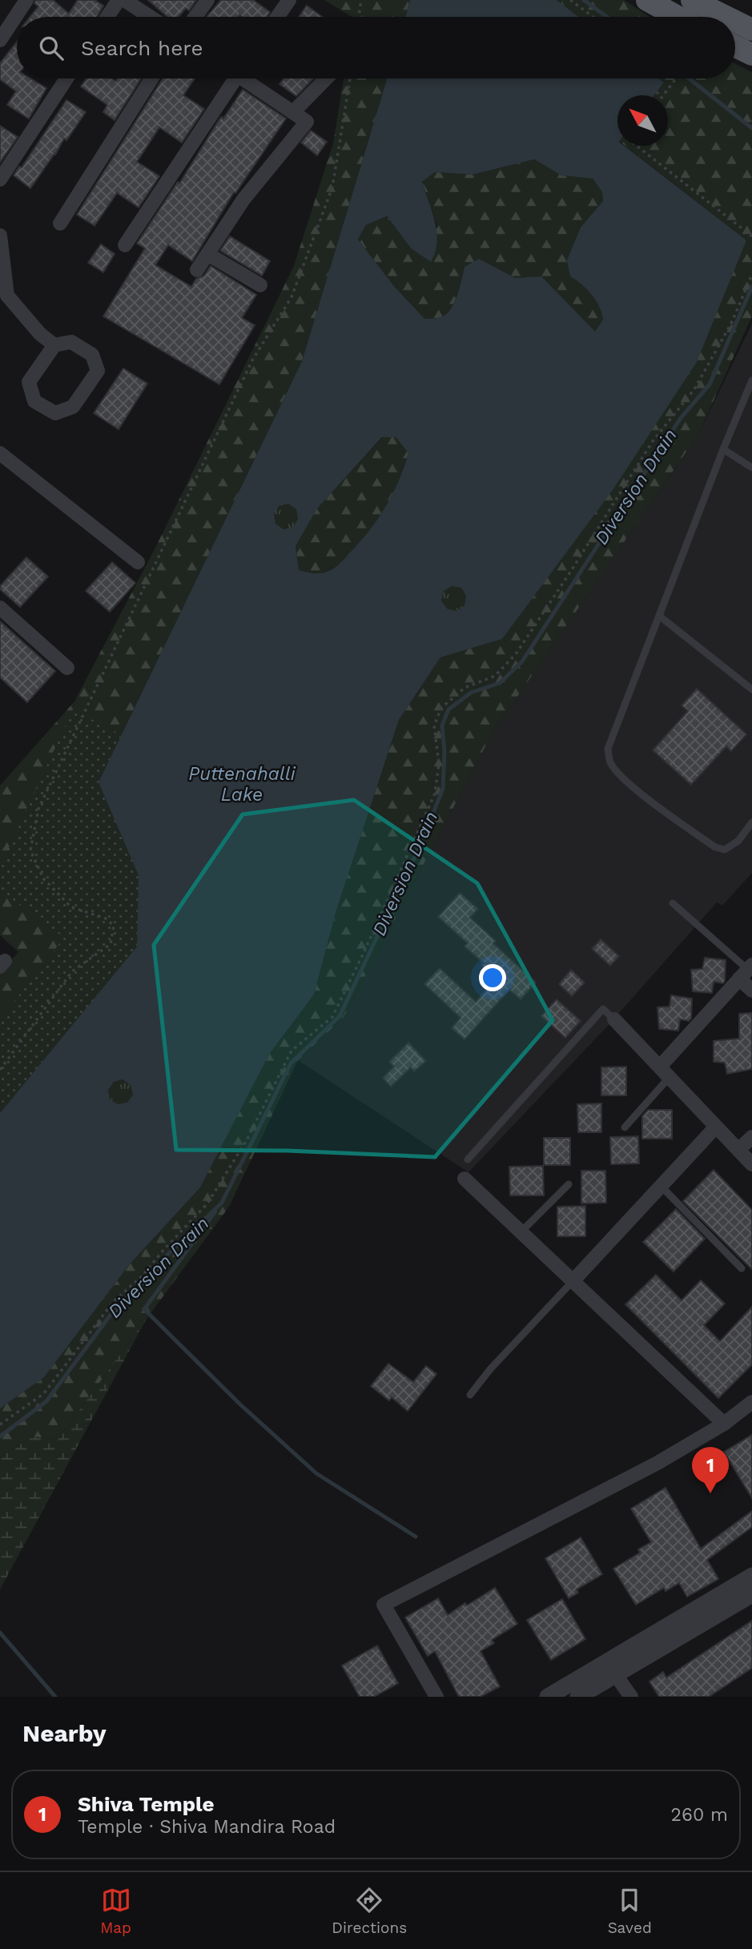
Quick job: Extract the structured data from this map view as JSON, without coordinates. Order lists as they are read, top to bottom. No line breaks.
{"water":["Diversion Drain","Puttenahalli Lake"],"north":"top left","page":{"search":"Search here","pins":"1","heading":"Nearby","list":[{"mark":"1","name":"Shiva Temple","note":"Temple · Shiva Mandira Road","value":"260 m"}],"nav":["Map","Directions","Saved"]}}
